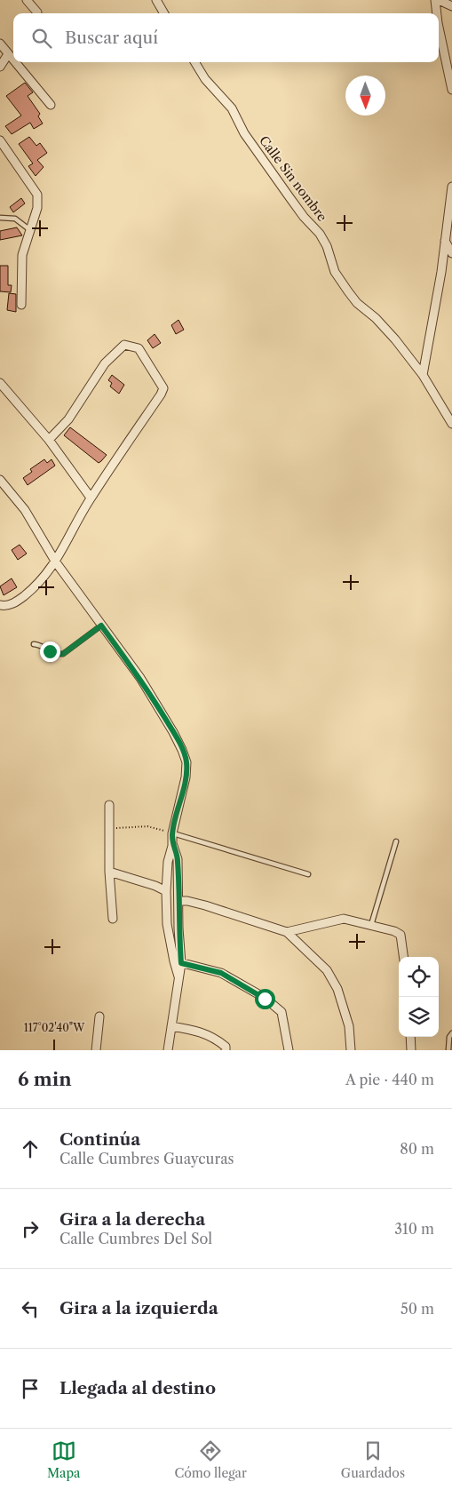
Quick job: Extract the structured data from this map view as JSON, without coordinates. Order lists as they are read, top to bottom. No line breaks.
{"streets":{"street":["Calle Sin nombre"]},"north":"bottom","page":{"search":"Buscar aquí","heading":["6 min","A pie · 440 m"],"list":[["Continúa","Calle Cumbres Guaycuras","80 m"],["Gira a la derecha","Calle Cumbres Del Sol","310 m"],["Gira a la izquierda","50 m"],"Llegada al destino"],"nav":["Mapa","Cómo llegar","Guardados"]},"coordinates":["117°02'40\"W"]}
